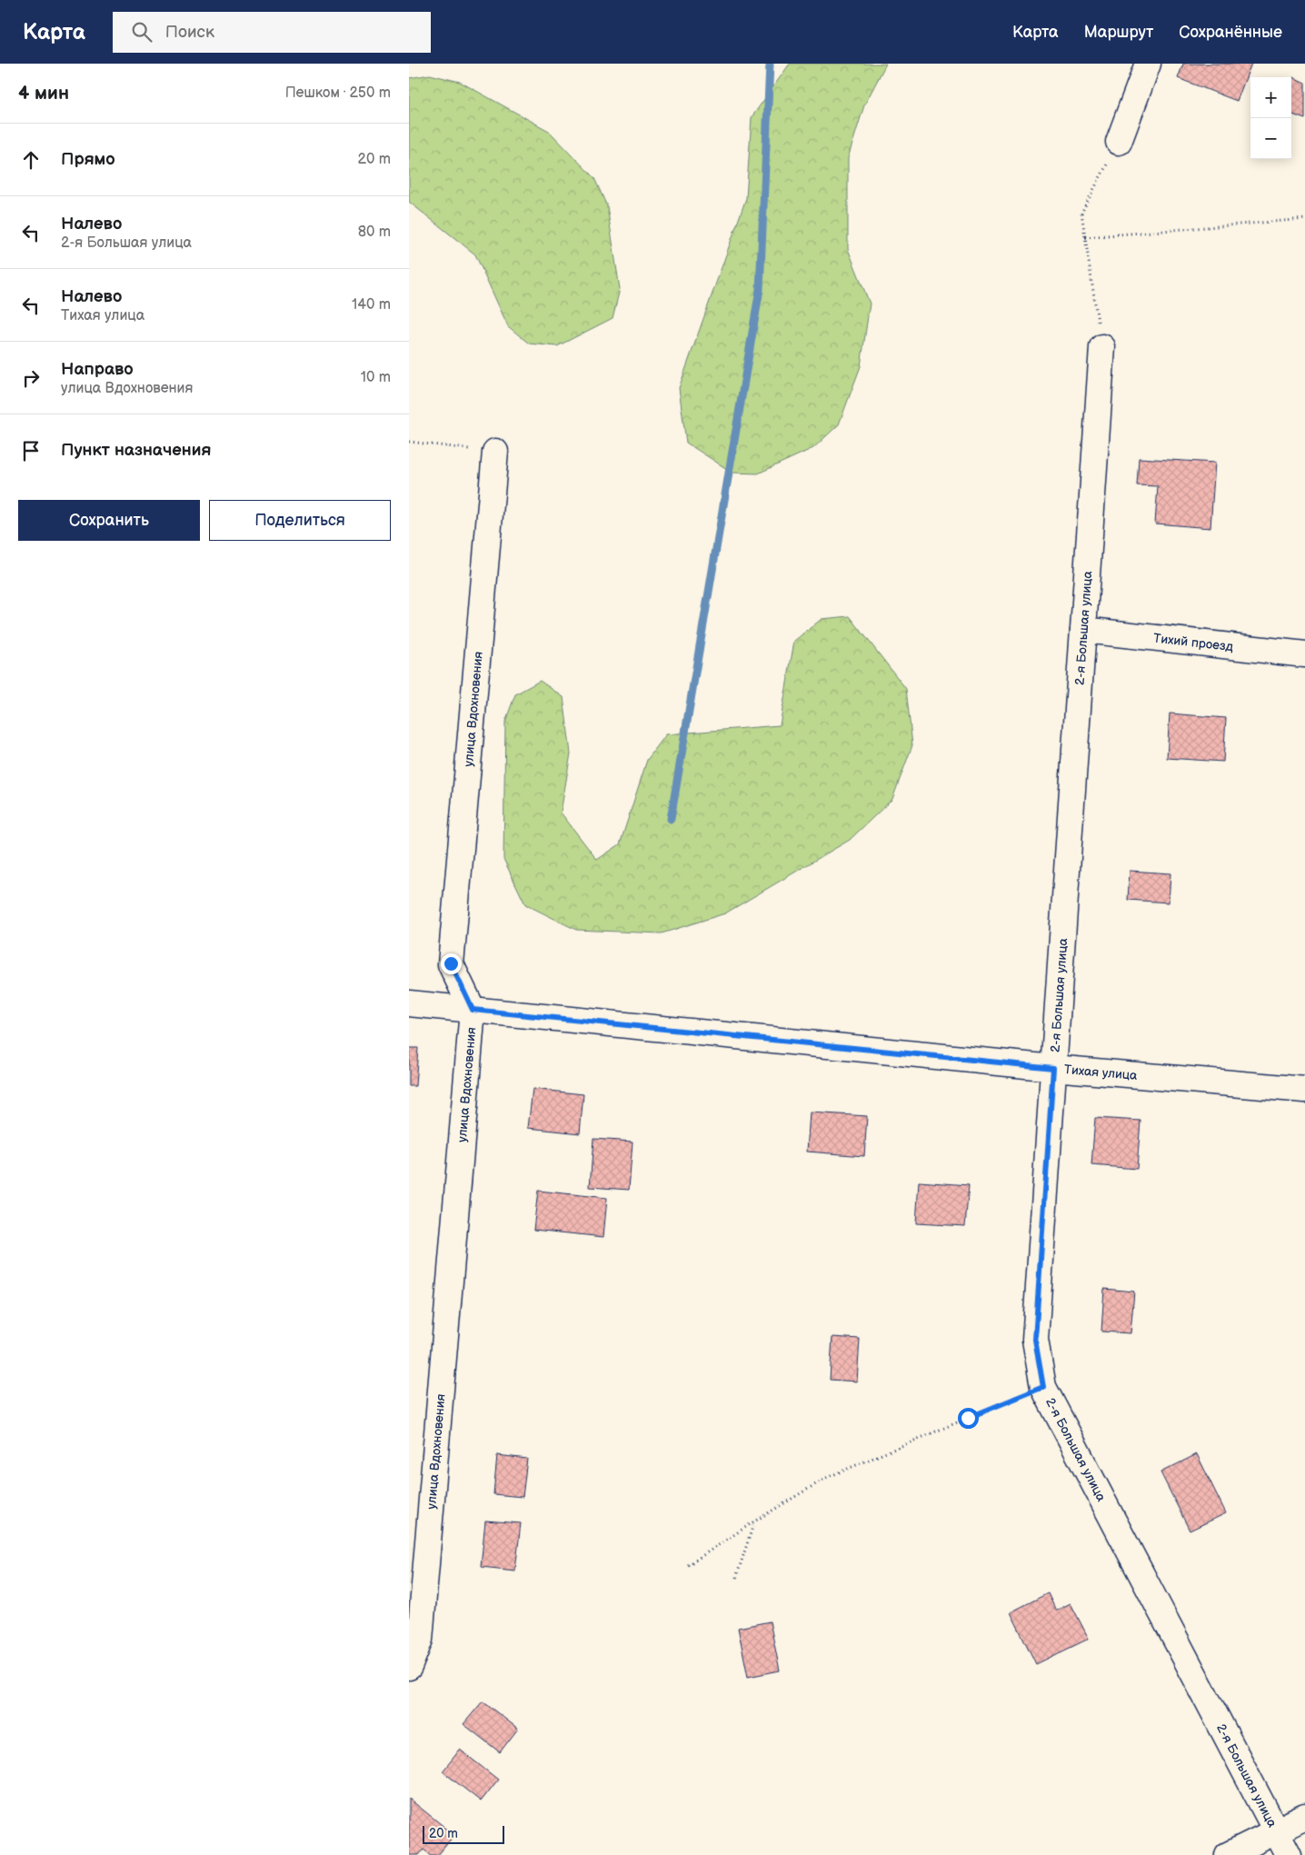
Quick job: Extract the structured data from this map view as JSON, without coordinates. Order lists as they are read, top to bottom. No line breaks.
{"streets":{"street":["2-я Большая улица","Тихий проезд","улица Вдохновения","Тихая улица"]},"crossings":[["2-я Большая улица","Тихий проезд"],["2-я Большая улица","Тихая улица"],["улица Вдохновения","Тихая улица"]],"scale_bar":"20 m","page":{"header":"Карта","search":"Поиск","nav":["Карта","Маршрут","Сохранённые"],"heading":["4 мин","Пешком · 250 m"],"map_buttons":["+","−"],"list":[["Прямо","20 m"],["Налево","2-я Большая улица","80 m"],["Налево","Тихая улица","140 m"],["Направо","улица Вдохновения","10 m"],"Пункт назначения"],"buttons":["Сохранить","Поделиться"],"scale":"20 m"}}
